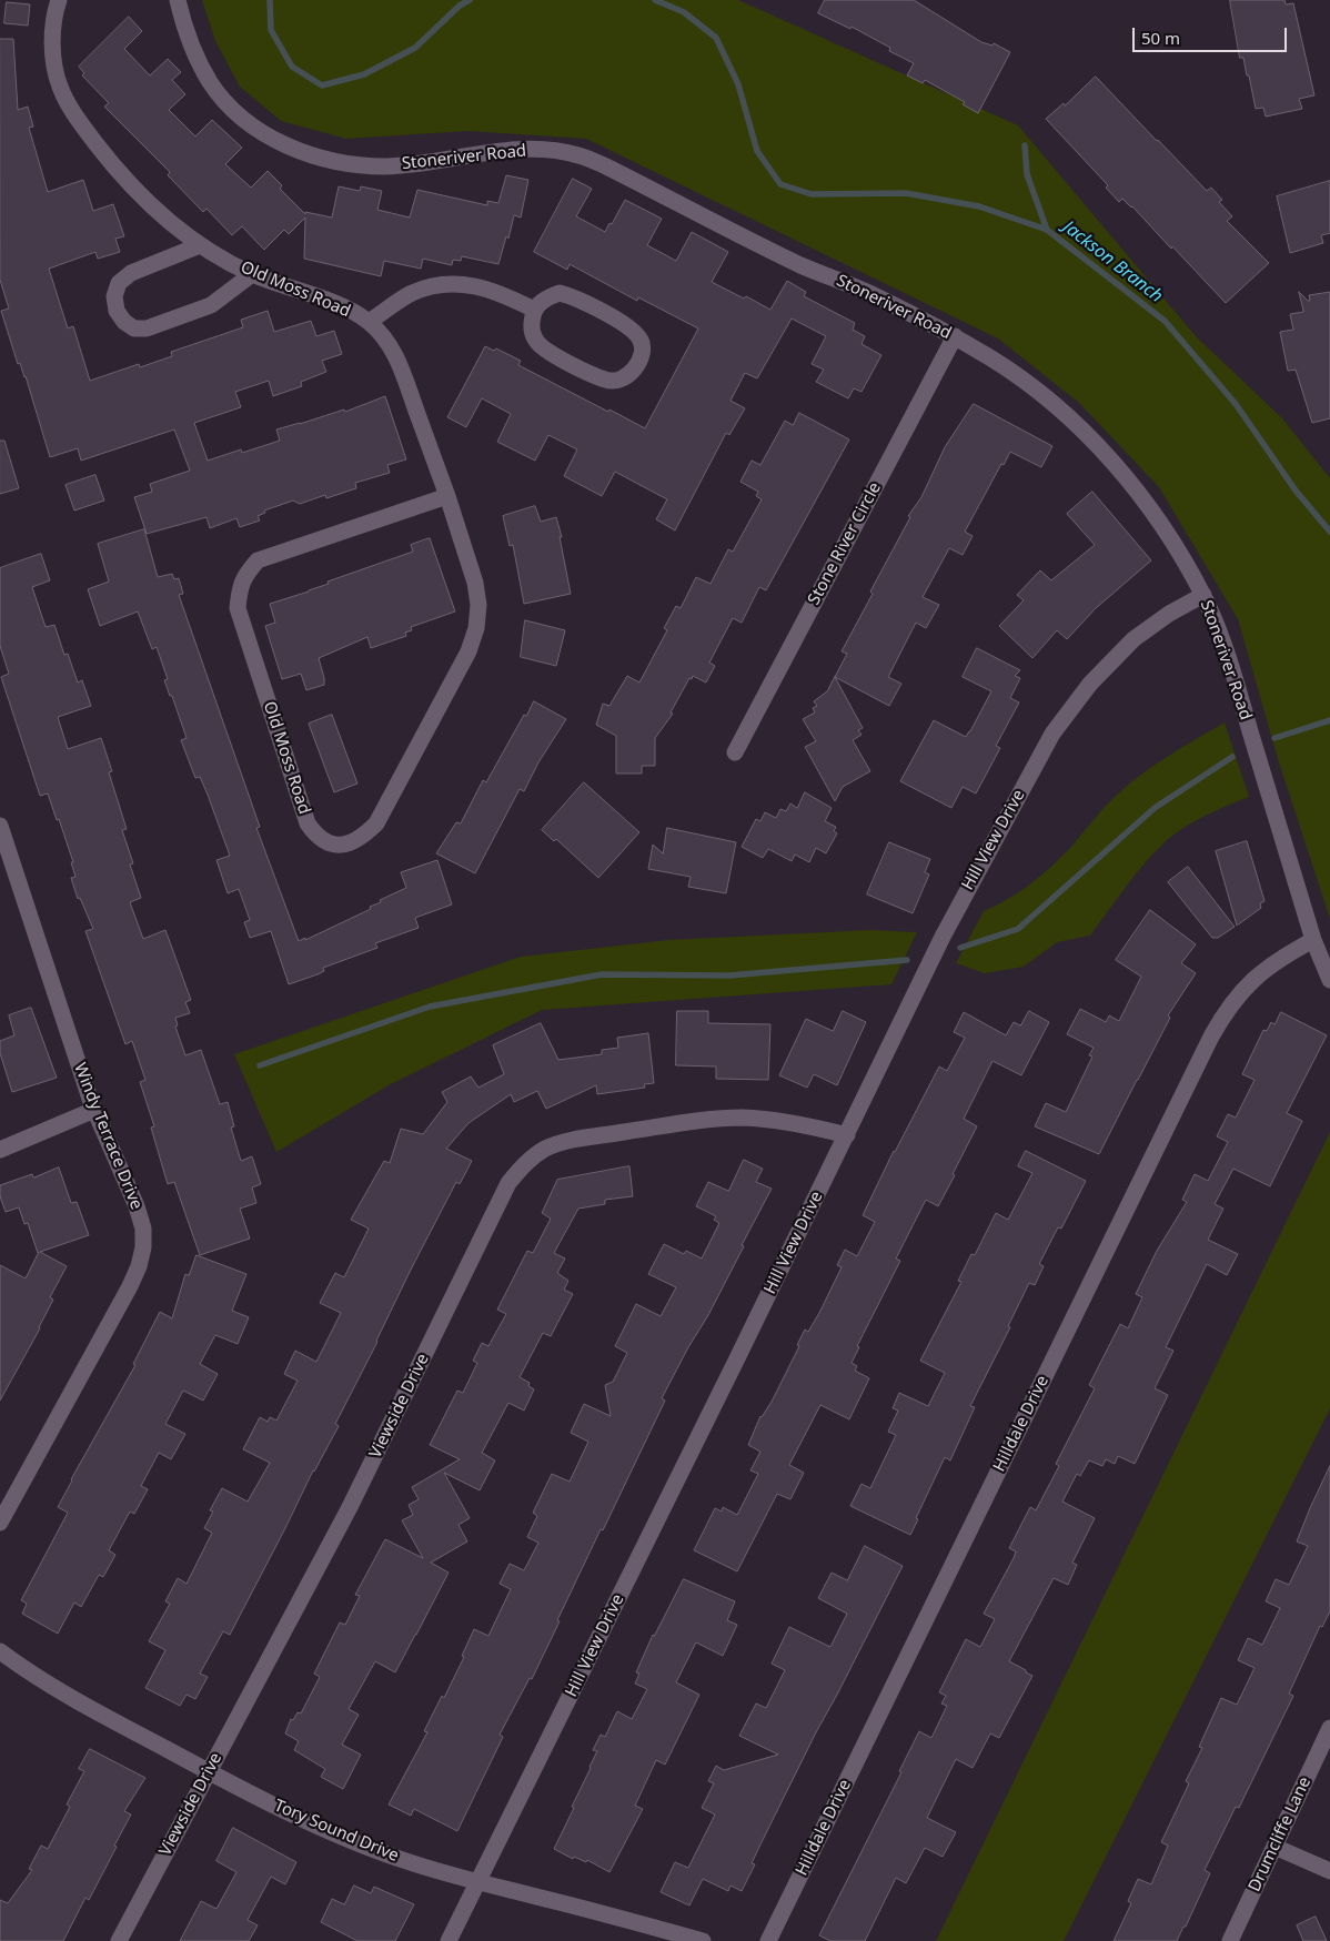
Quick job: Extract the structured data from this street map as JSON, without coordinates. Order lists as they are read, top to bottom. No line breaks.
{"streets":{"street":["Stoneriver Road","Old Moss Road","Stone River Circle","Hill View Drive","Windy Terrace Drive","Viewside Drive","Hilldale Drive","Tory Sound Drive","Drumcliffe Lane"]},"crossings":[["Stoneriver Road","Stone River Circle"],["Stoneriver Road","Hill View Drive"],["Stoneriver Road","Hilldale Drive"],["Hill View Drive","Viewside Drive"],["Hill View Drive","Tory Sound Drive"],["Viewside Drive","Tory Sound Drive"]],"water":["Jackson Branch"],"scale_bar":"50 m"}
